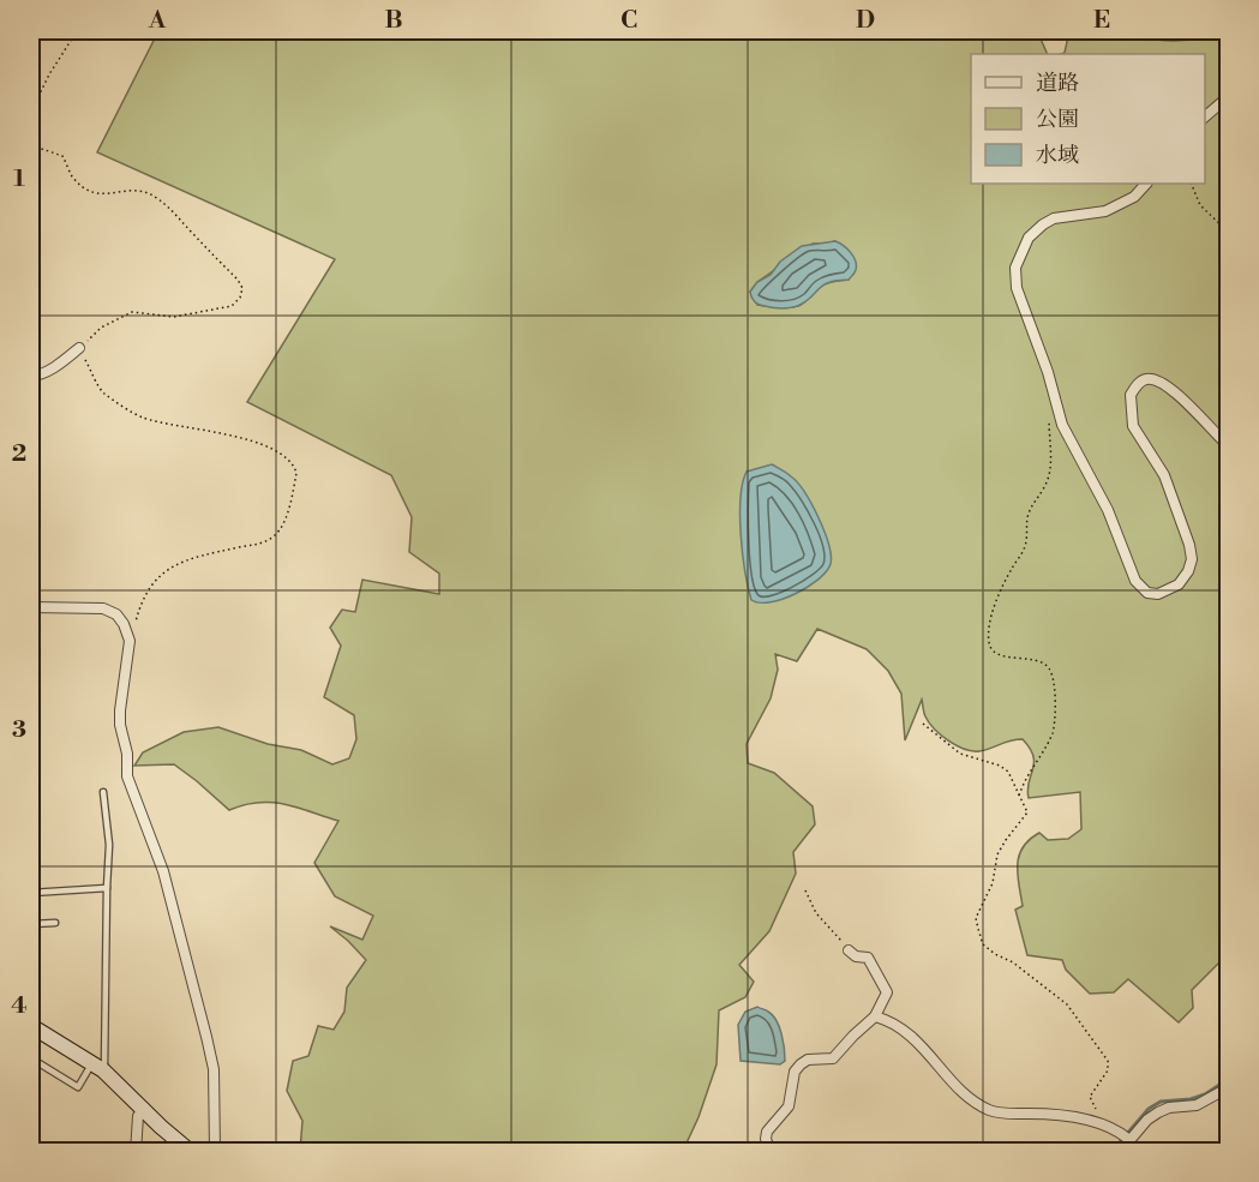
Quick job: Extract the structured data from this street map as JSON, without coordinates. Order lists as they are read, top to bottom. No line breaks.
{"legend":["道路","公園","水域"],"grid":{"columns":["A","B","C","D","E"],"rows":["1","2","3","4"]}}
